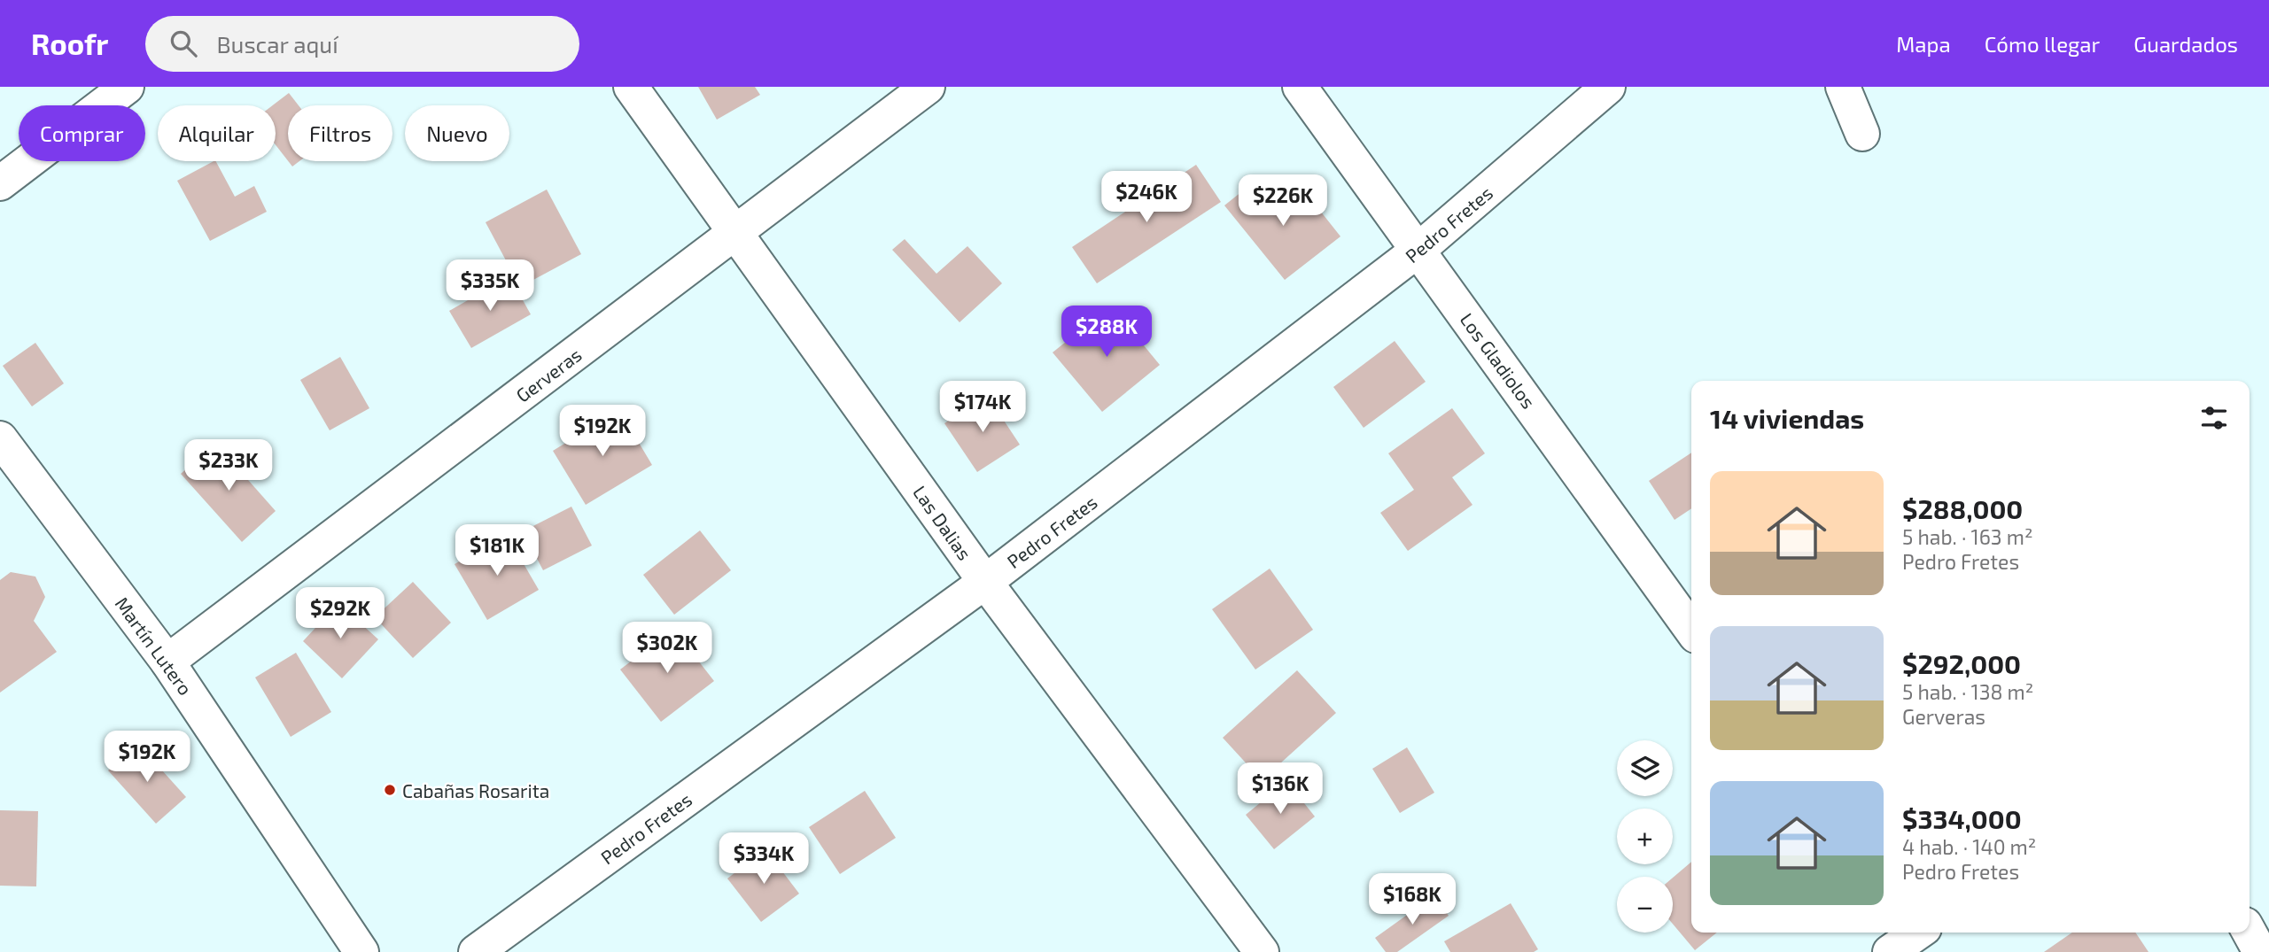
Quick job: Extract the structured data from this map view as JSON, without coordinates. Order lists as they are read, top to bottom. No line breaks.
{"streets":{"street":["Pedro Fretes","Los Gladiolos","Gerveras","Las Dalias","Martín Lutero"]},"crossings":[["Pedro Fretes","Los Gladiolos"],["Pedro Fretes","Las Dalias"],["Gerveras","Las Dalias"],["Gerveras","Martín Lutero"]],"places":["Cabañas Rosarita"],"page":{"header":"Roofr","search":"Buscar aquí","nav":["Mapa","Cómo llegar","Guardados"],"chip":["Comprar","Alquilar","Filtros","Nuevo"],"price":["$246K","$226K","$335K","$288K","$174K","$192K","$233K","$181K","$292K","$302K","$192K","$136K","$334K","$168K"],"heading":"14 viviendas","list":[{"name":"$288,000","note":"5 hab. · 163 m² · Pedro Fretes"},{"name":"$292,000","note":"5 hab. · 138 m² · Gerveras"},{"name":"$334,000","note":"4 hab. · 140 m² · Pedro Fretes"}],"map_buttons":["+","−"]}}
